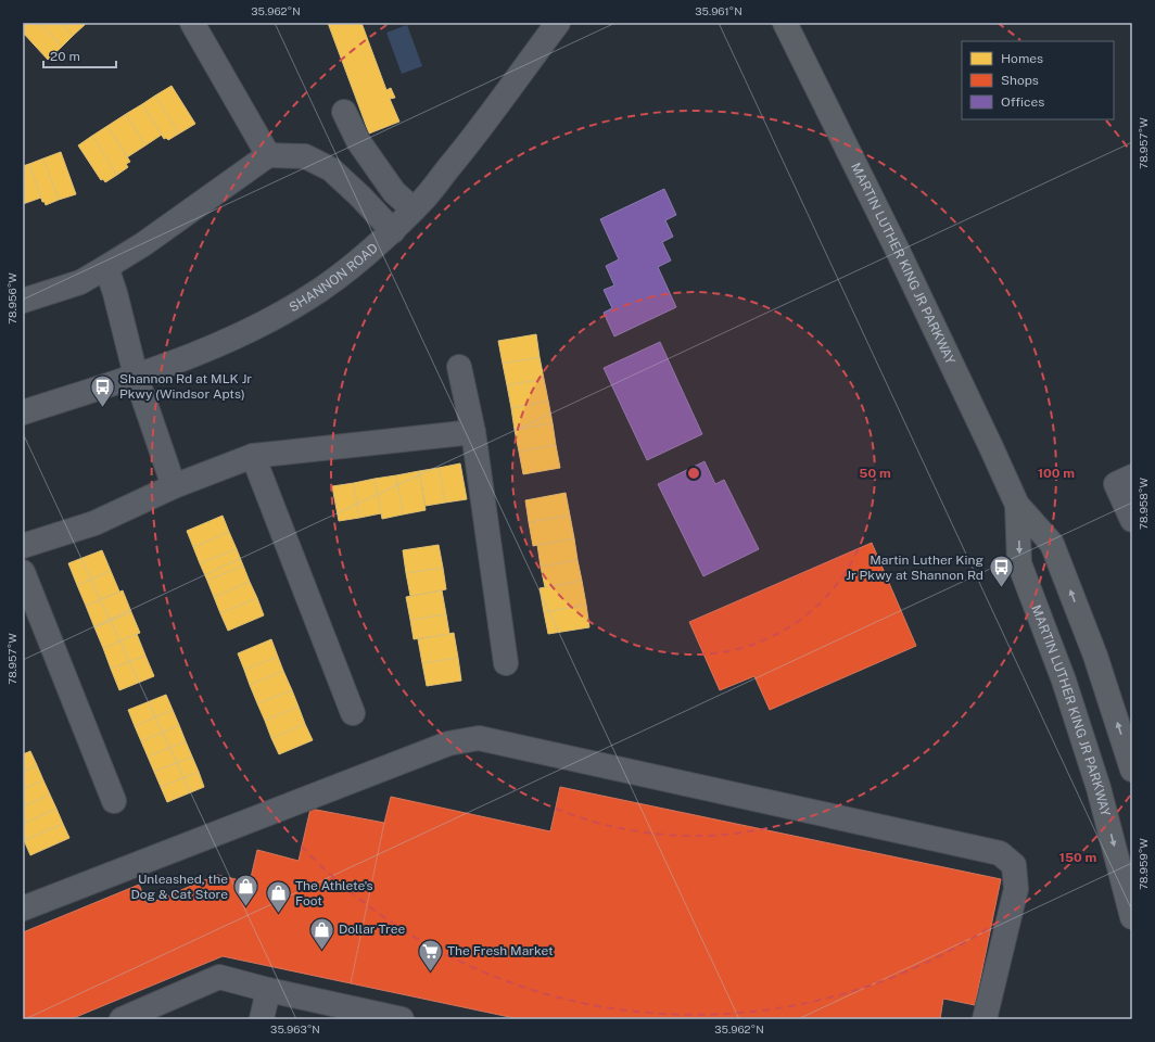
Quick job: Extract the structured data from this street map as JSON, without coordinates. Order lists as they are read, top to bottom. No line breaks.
{"streets":{"main road":["MARTIN LUTHER KING JR PARKWAY"],"street":["SHANNON ROAD"]},"places":{"bus stop":["Shannon Rd at MLK Jr Pkwy (Windsor Apts)","Martin Luther King Jr Pkwy at Shannon Rd"],"shop":["Unleashed, the Dog & Cat Store","The Athlete's Foot","Dollar Tree"],"supermarket":["The Fresh Market"]},"legend":["Homes","Shops","Offices"],"scale_bar":"20 m","coordinates":["35.962°N","35.961°N","78.957°W","78.956°W","78.958°W","78.959°W","35.963°N"],"rings":["50 m","100 m","150 m"]}
